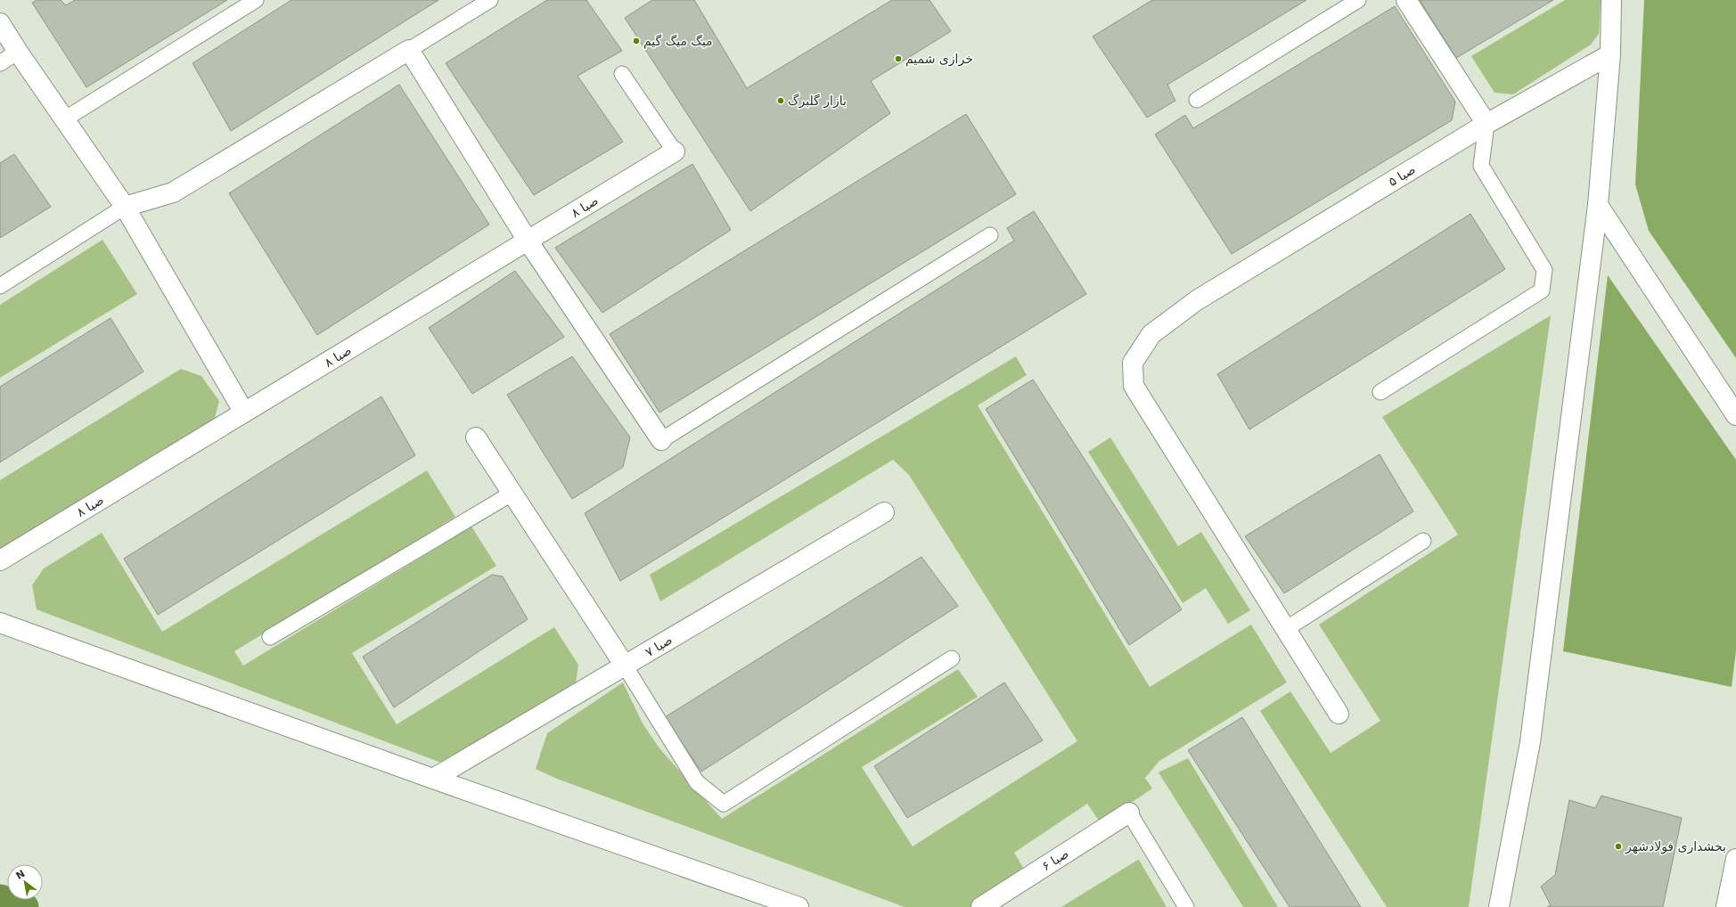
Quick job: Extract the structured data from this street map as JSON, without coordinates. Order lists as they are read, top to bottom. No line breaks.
{"streets":{"street":["صبا ۵","صبا ۸","صبا ۷","صبا ۶"]},"places":["میگ میگ گیم","خرازی شمیم","بازار گلبرگ","بخشداری فولادشهر"],"north":"top left"}
